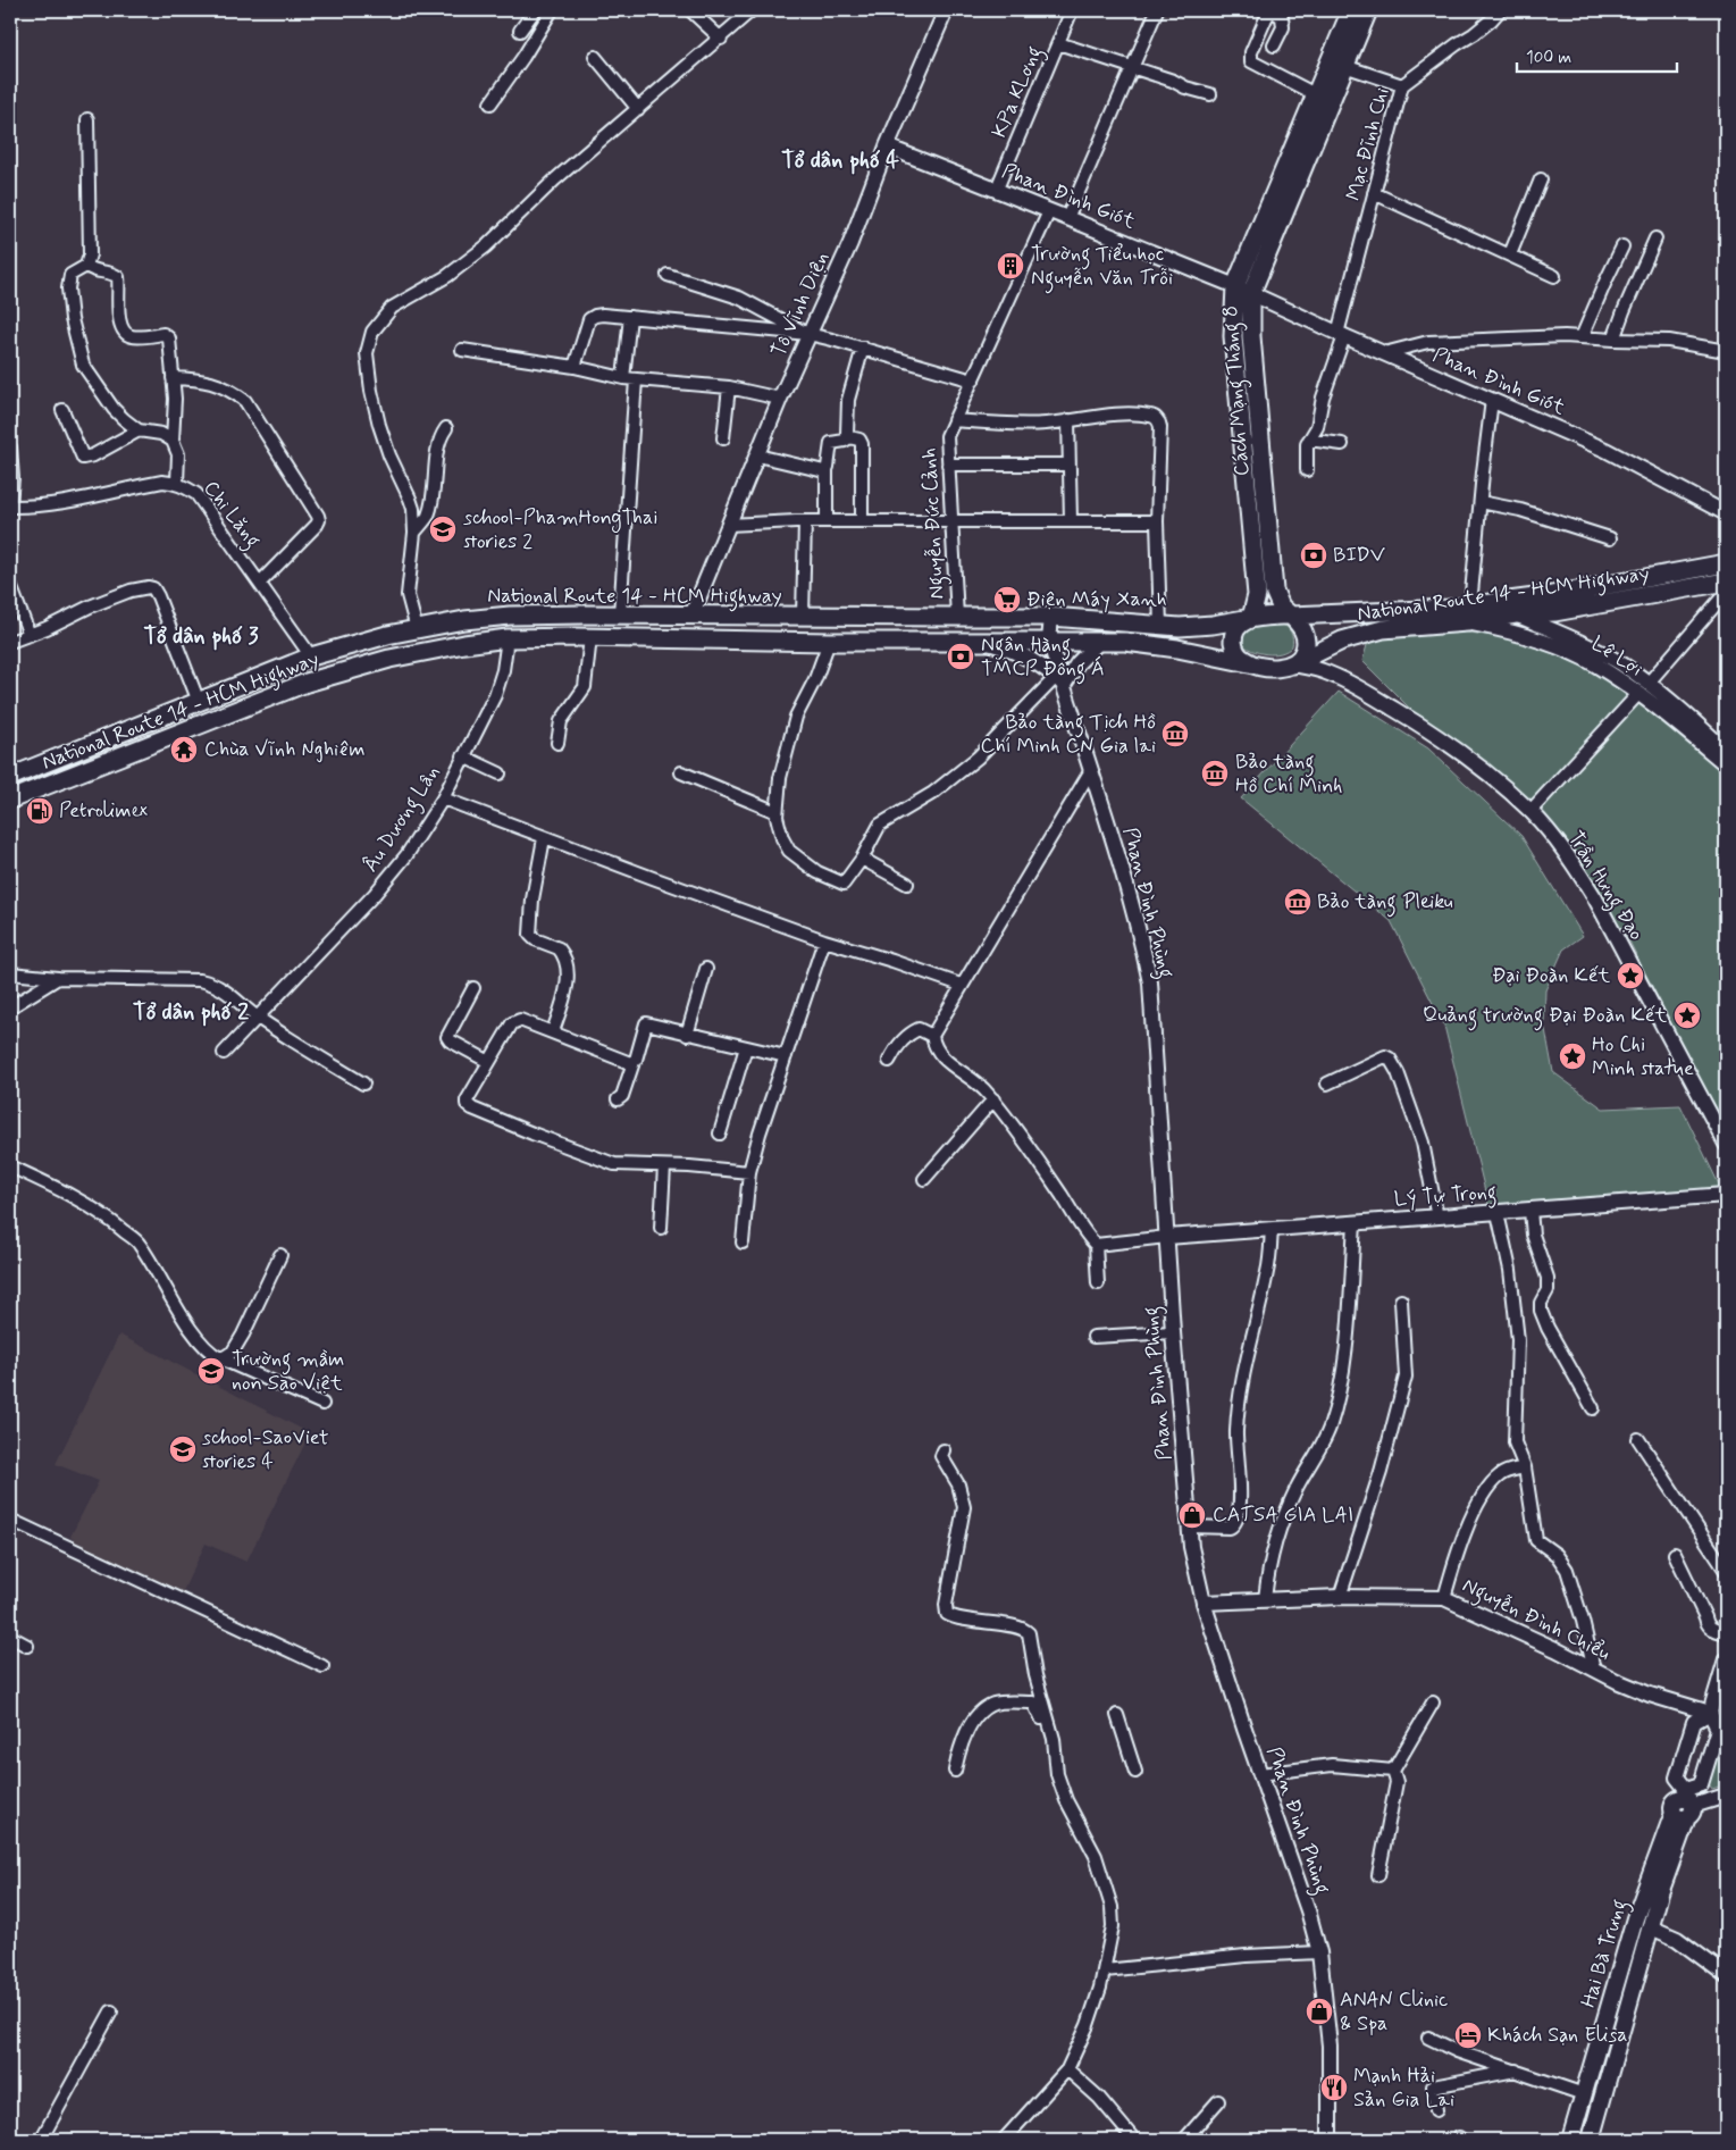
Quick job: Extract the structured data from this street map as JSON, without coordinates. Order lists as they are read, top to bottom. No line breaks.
{"streets":{"main road":["Cách Mạng Tháng 8","National Route 14 - HCM Highway","Hai Bà Trưng"],"street":["KPa KLơng","Mạc Đĩnh Chi","Phan Đình Giót","Tô Vĩnh Diện","Chi Lăng","Nguyễn Đức Cảnh","Lê Lợi","Âu Dương Lân","Trần Hưng Đạo","Phan Đình Phùng","Lý Tự Trọng","Nguyễn Đình Chiểu"]},"crossings":[["KPa KLơng","Phan Đình Giót"],["Mạc Đĩnh Chi","Phan Đình Giót"],["Phan Đình Giót","Tô Vĩnh Diện"],["Phan Đình Giót","Cách Mạng Tháng 8"],["Phan Đình Giót","Nguyễn Đức Cảnh"],["Tô Vĩnh Diện","National Route 14 - HCM Highway"],["Cách Mạng Tháng 8","National Route 14 - HCM Highway"],["Cách Mạng Tháng 8","Trần Hưng Đạo"],["Chi Lăng","National Route 14 - HCM Highway"],["Nguyễn Đức Cảnh","National Route 14 - HCM Highway"],["National Route 14 - HCM Highway","Lê Lợi"],["National Route 14 - HCM Highway","Âu Dương Lân"],["National Route 14 - HCM Highway","Trần Hưng Đạo"],["National Route 14 - HCM Highway","Phan Đình Phùng"],["Phan Đình Phùng","Lý Tự Trọng"],["Phan Đình Phùng","Nguyễn Đình Chiểu"]],"districts":["Tổ dân phố 4","Tổ dân phố 3","Tổ dân phố 2"],"places":{"building":["Trường Tiểu học Nguyễn Văn Trỗi"],"school or university":["school-PhamHongThai stories 2","Trường mầm non Sao Việt","school-SaoViet stories 4"],"bank":["BIDV","Ngân Hàng TMCP Đông Á"],"supermarket":["Điện Máy Xanh"],"museum":["Bảo tàng Tịch Hồ Chí Minh CN Gia lai","Bảo tàng Hồ Chí Minh","Bảo tàng Pleiku"],"temple":["Chùa Vĩnh Nghiêm"],"fuel station":["Petrolimex"],"place":["Đại Đoàn Kết","Quảng trường Đại Đoàn Kết","Ho Chi Minh statue"],"shop":["CATSA GIA LAI","ANAN Clinic & Spa"],"hotel":["Khách Sạn Elisa"],"restaurant":["Mạnh Hải Sản Gia Lai"]},"scale_bar":"100 m"}
